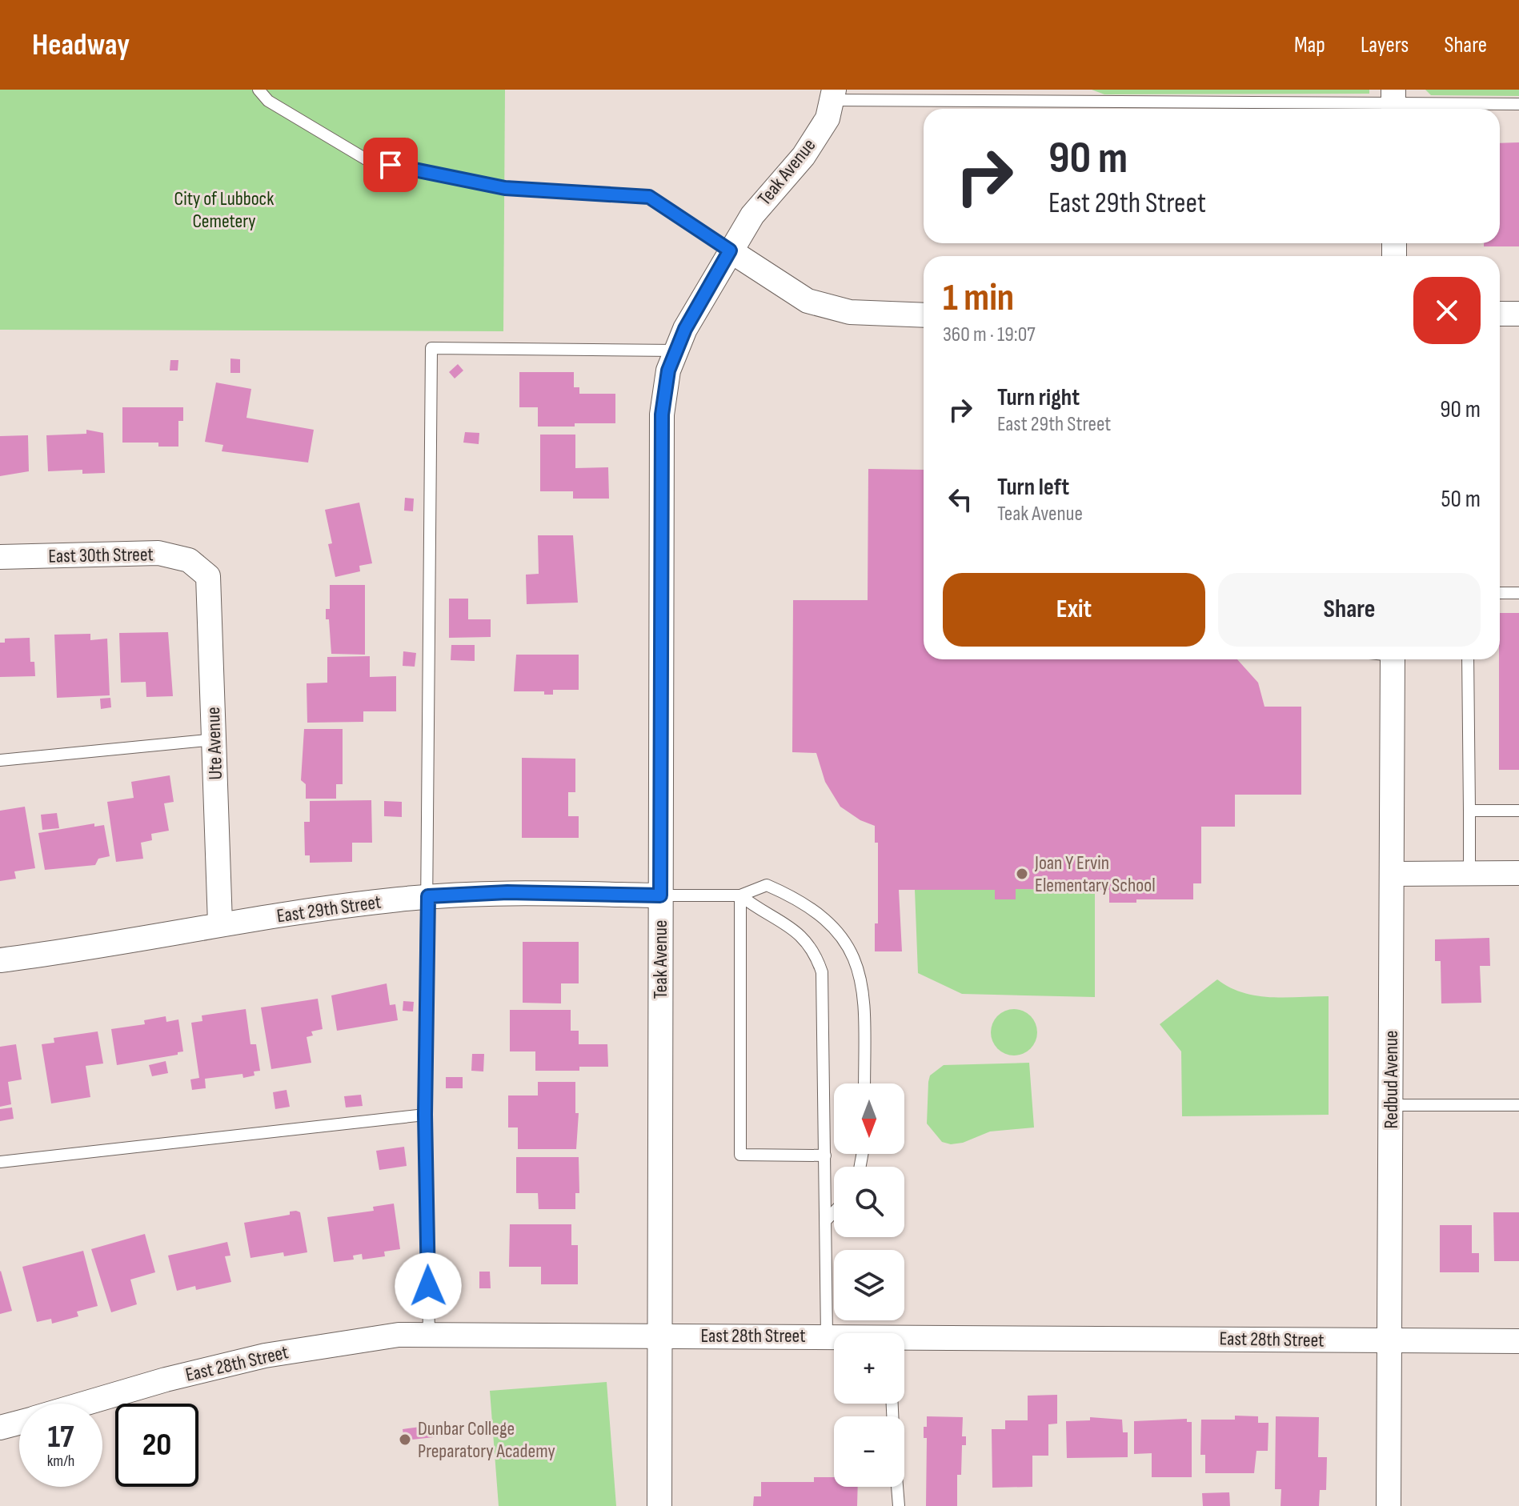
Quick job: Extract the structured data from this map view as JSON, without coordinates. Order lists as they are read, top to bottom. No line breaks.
{"streets":{"street":["Teak Avenue","East 30th Street","Ute Avenue","East 29th Street","Redbud Avenue","East 28th Street"]},"crossings":[["Teak Avenue","East 29th Street"],["Teak Avenue","East 28th Street"],["East 30th Street","Ute Avenue"],["Ute Avenue","East 29th Street"],["Redbud Avenue","East 28th Street"]],"parks":["City of Lubbock Cemetery"],"places":["Joan Y Ervin Elementary School","Dunbar College Preparatory Academy"],"north":"bottom","page":{"header":"Headway","nav":["Map","Layers","Share"],"turn":["90 m","East 29th Street"],"heading":["1 min","360 m · 19:07"],"list":[{"name":"Turn right","note":"East 29th Street","value":"90 m"},{"name":"Turn left","note":"Teak Avenue","value":"50 m"}],"buttons":["Exit","Share"],"map_buttons":["+","−"],"speed":"17 km/h","limit":"20"}}
